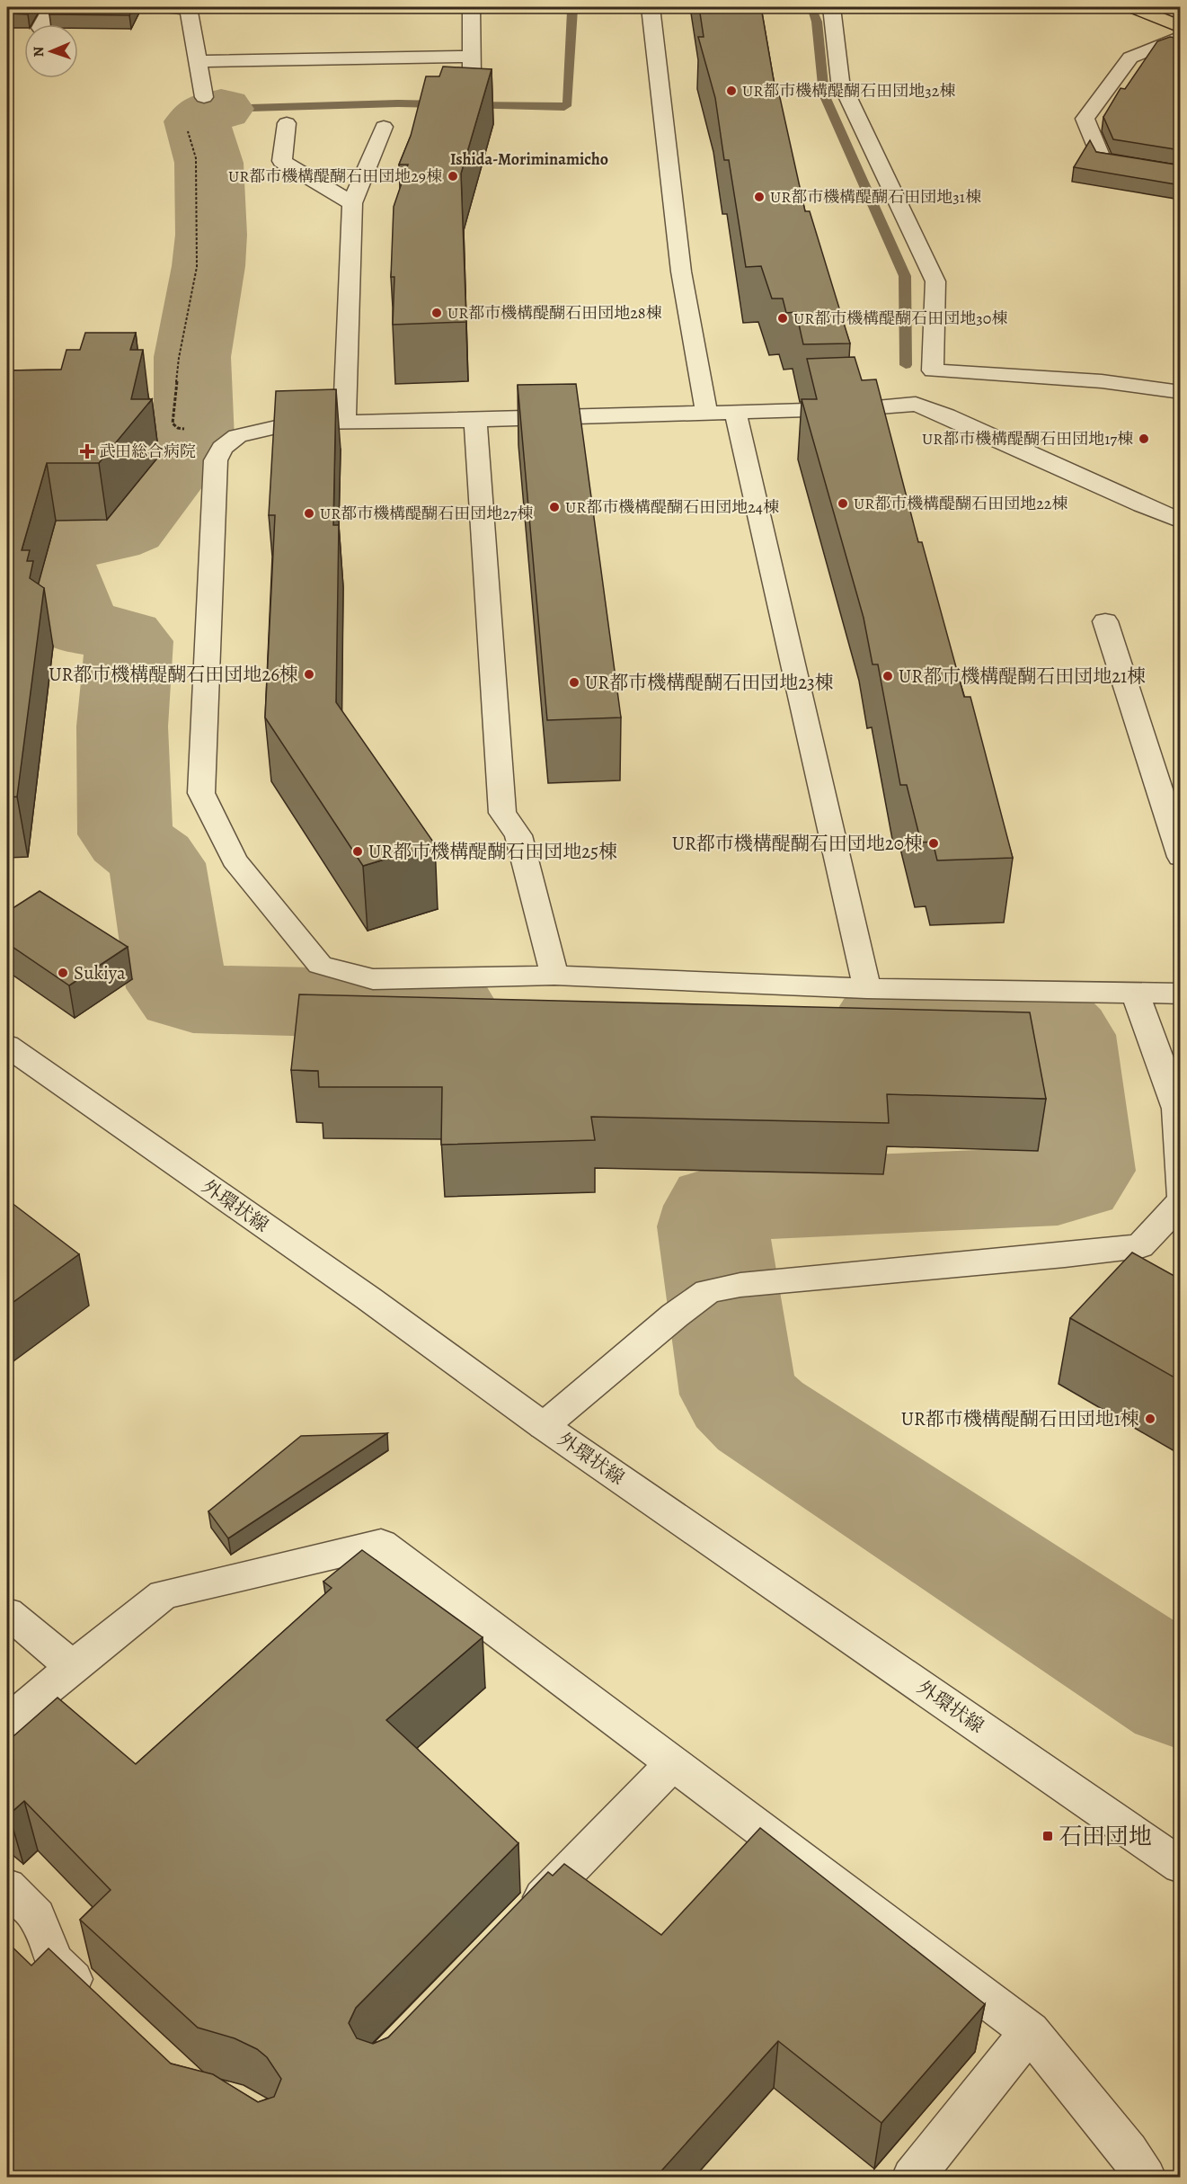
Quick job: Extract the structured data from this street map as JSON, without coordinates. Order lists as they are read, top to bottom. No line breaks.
{"streets":{"street":["外環状線"]},"districts":["Ishida-Moriminamicho"],"places":{"other":["UR都市機構醍醐石田団地32棟","UR都市機構醍醐石田団地29棟","UR都市機構醍醐石田団地31棟","UR都市機構醍醐石田団地28棟","UR都市機構醍醐石田団地30棟","UR都市機構醍醐石田団地17棟","UR都市機構醍醐石田団地22棟","UR都市機構醍醐石田団地24棟","UR都市機構醍醐石田団地27棟","UR都市機構醍醐石田団地26棟","UR都市機構醍醐石田団地21棟","UR都市機構醍醐石田団地23棟","UR都市機構醍醐石田団地20棟","UR都市機構醍醐石田団地25棟","Sukiya","UR都市機構醍醐石田団地1棟"],"health":["武田総合病院"],"transit":["石田団地"]},"north":"left"}
